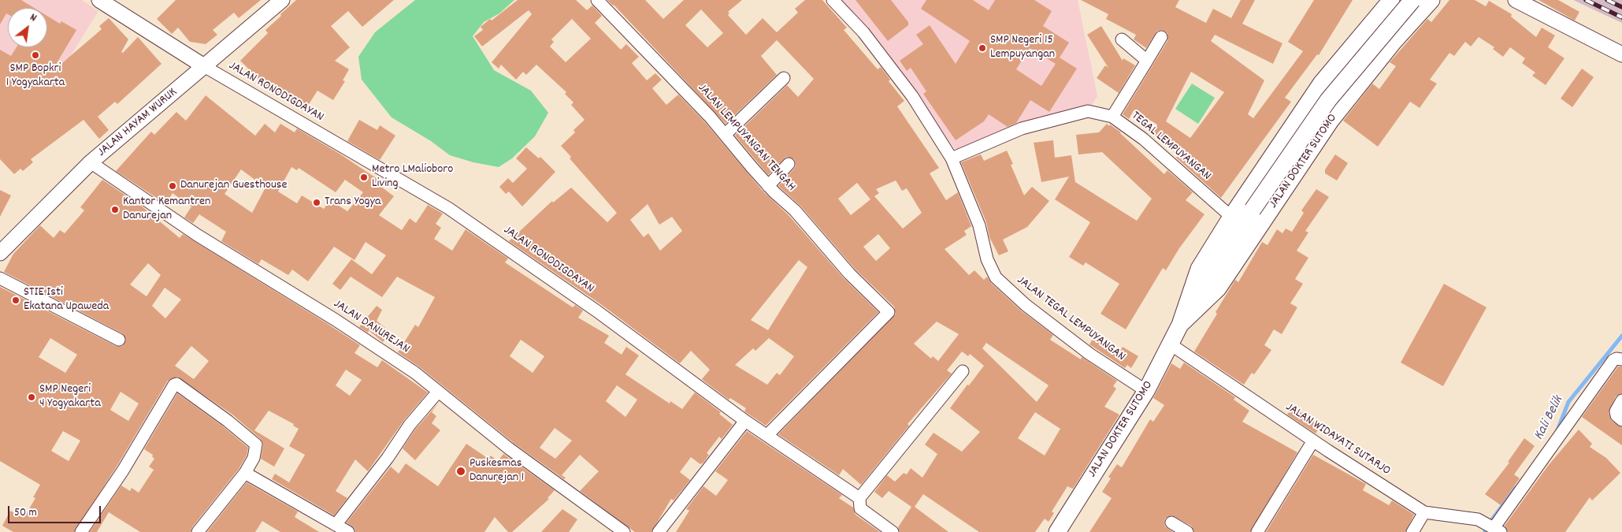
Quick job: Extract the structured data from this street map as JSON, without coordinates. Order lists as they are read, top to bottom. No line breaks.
{"streets":{"main road":["JALAN DOKTER SUTOMO"],"street":["JALAN RONODIGDAYAN","JALAN HAYAM WURUK","JALAN LEMPUYANGAN TENGAH","TEGAL LEMPUYANGAN","JALAN TEGAL LEMPUYANGAN","JALAN DANUREJAN","JALAN WIDAYATI SUTARJO"]},"crossings":[["JALAN RONODIGDAYAN","JALAN HAYAM WURUK"],["JALAN RONODIGDAYAN","JALAN LEMPUYANGAN TENGAH"],["JALAN HAYAM WURUK","JALAN DANUREJAN"],["TEGAL LEMPUYANGAN","JALAN DOKTER SUTOMO"],["TEGAL LEMPUYANGAN","JALAN TEGAL LEMPUYANGAN"],["JALAN DOKTER SUTOMO","JALAN TEGAL LEMPUYANGAN"],["JALAN DOKTER SUTOMO","JALAN WIDAYATI SUTARJO"]],"water":["Kali Belik"],"places":["SMP Negeri 15 Lempuyangan","SMP Bopkri 1 Yogyakarta","Metro LMalioboro Living","Danurejan Guesthouse","Trans Yogya","Kantor Kemantren Danurejan","STIE Isti Ekatana Upaweda","SMP Negeri 4 Yogyakarta","Puskesmas Danurejan 1"],"scale_bar":"50 m","north":"top right"}
